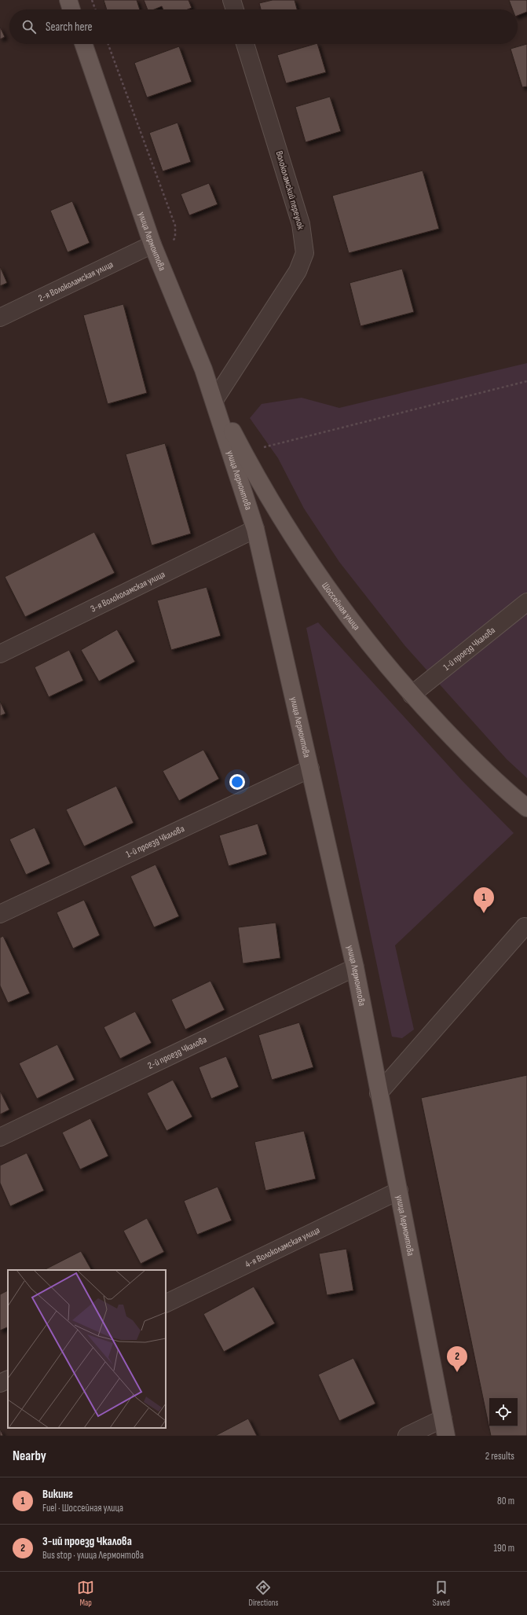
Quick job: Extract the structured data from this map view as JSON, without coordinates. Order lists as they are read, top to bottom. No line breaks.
{"streets":{"main road":["улица Лермонтова","Шоссейная улица"],"street":["Волоколамский переулок","2-я Волоколамская улица","3-я Волоколамская улица","1-й проезд Чкалова","2-й проезд Чкалова","4-я Волоколамская улица"]},"crossings":[["Волоколамский переулок","Шоссейная улица"],["улица Лермонтова","2-я Волоколамская улица"],["улица Лермонтова","3-я Волоколамская улица"],["улица Лермонтова","Шоссейная улица"],["улица Лермонтова","1-й проезд Чкалова"],["улица Лермонтова","2-й проезд Чкалова"],["улица Лермонтова","4-я Волоколамская улица"],["Шоссейная улица","1-й проезд Чкалова"]],"page":{"search":"Search here","pins":["1","2"],"heading":["Nearby","2 results"],"list":[{"mark":"1","name":"Викинг","note":"Fuel · Шоссейная улица","value":"80 m"},{"mark":"2","name":"3-ий проезд Чкалова","note":"Bus stop · улица Лермонтова","value":"190 m"}],"nav":["Map","Directions","Saved"]}}
